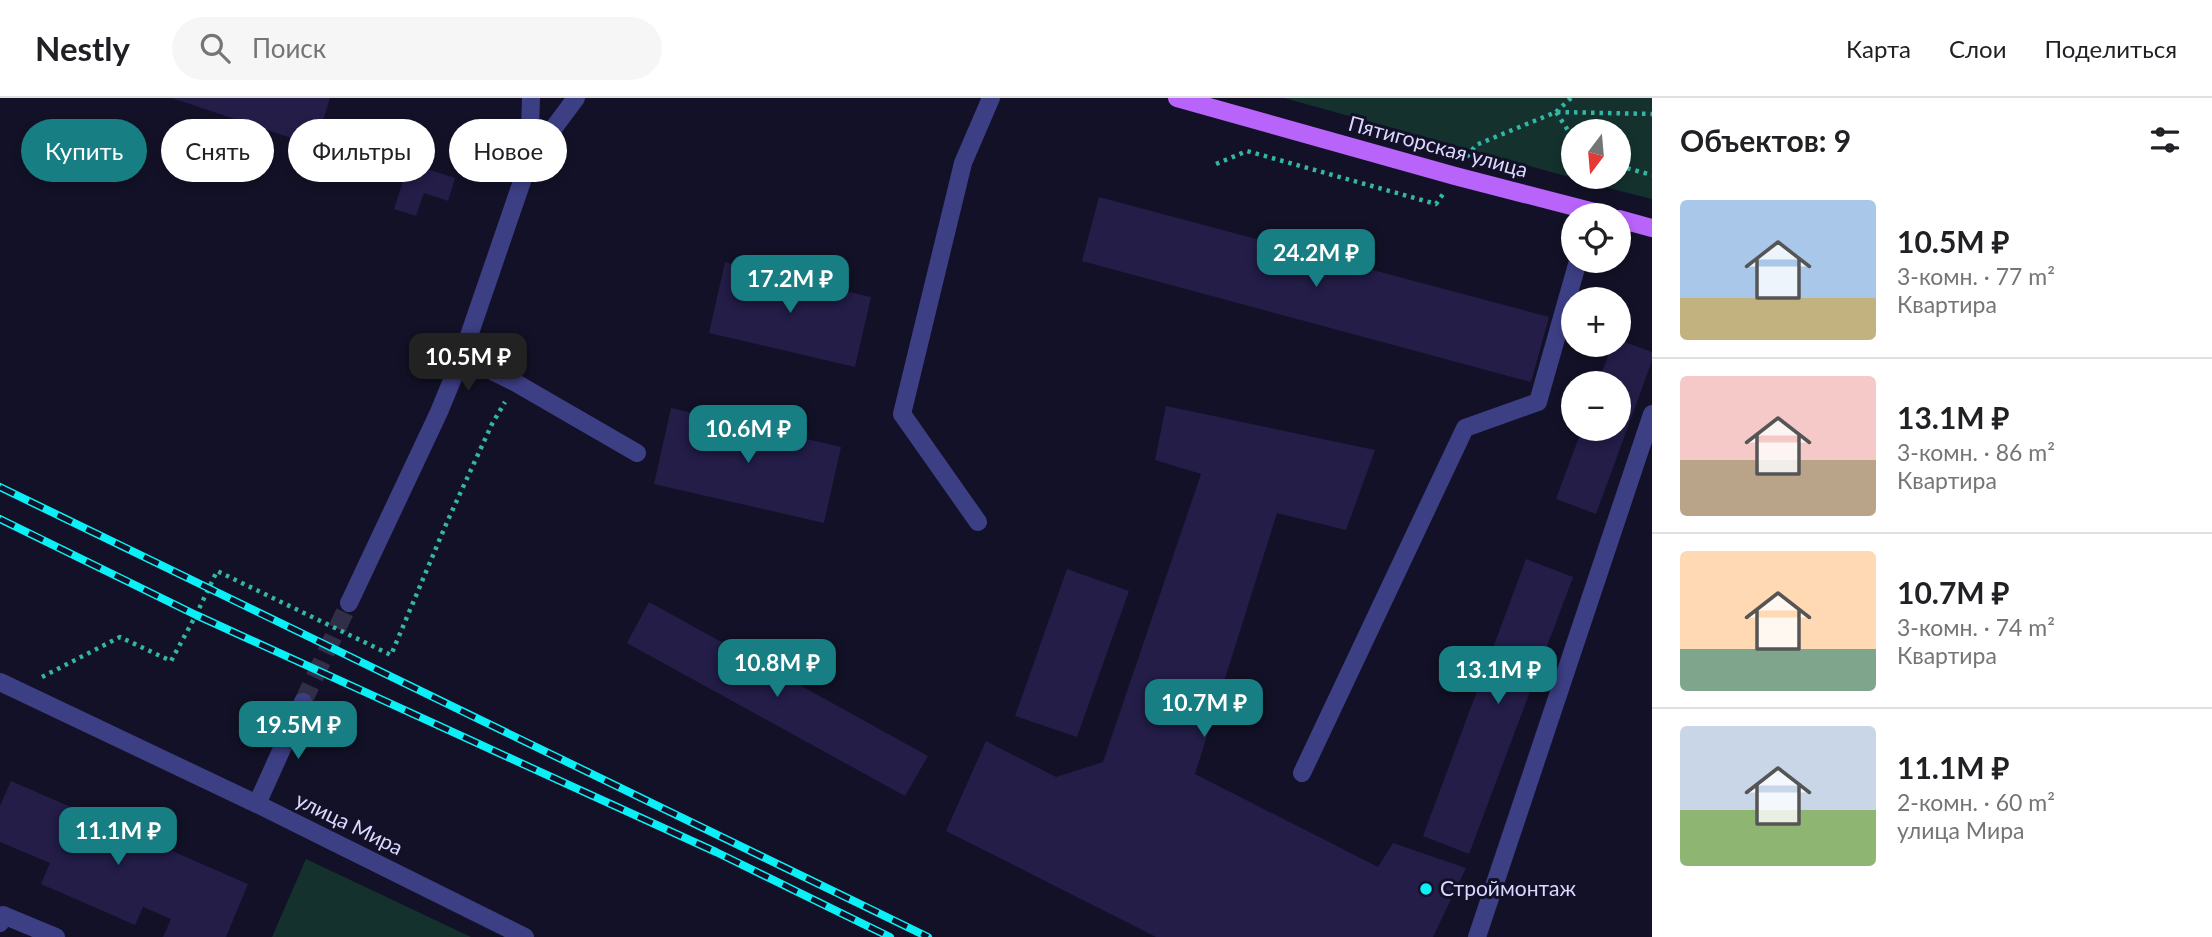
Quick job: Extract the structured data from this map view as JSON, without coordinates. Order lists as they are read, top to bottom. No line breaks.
{"streets":{"main road":["Пятигорская улица"],"street":["улица Мира"]},"places":["Строймонтаж"],"north":"bottom","page":{"header":"Nestly","search":"Поиск","nav":["Карта","Слои","Поделиться"],"heading":"Объектов: 9","map_buttons":["+","−"],"chip":["Купить","Снять","Фильтры","Новое"],"list":[{"name":"10.5M ₽","note":"3-комн. · 77 m² · Квартира"},{"name":"13.1M ₽","note":"3-комн. · 86 m² · Квартира"},{"name":"10.7M ₽","note":"3-комн. · 74 m² · Квартира"},{"name":"11.1M ₽","note":"2-комн. · 60 m² · улица Мира"}],"price":["24.2M ₽","17.2M ₽","10.5M ₽","10.6M ₽","10.8M ₽","13.1M ₽","10.7M ₽","19.5M ₽","11.1M ₽"]}}
